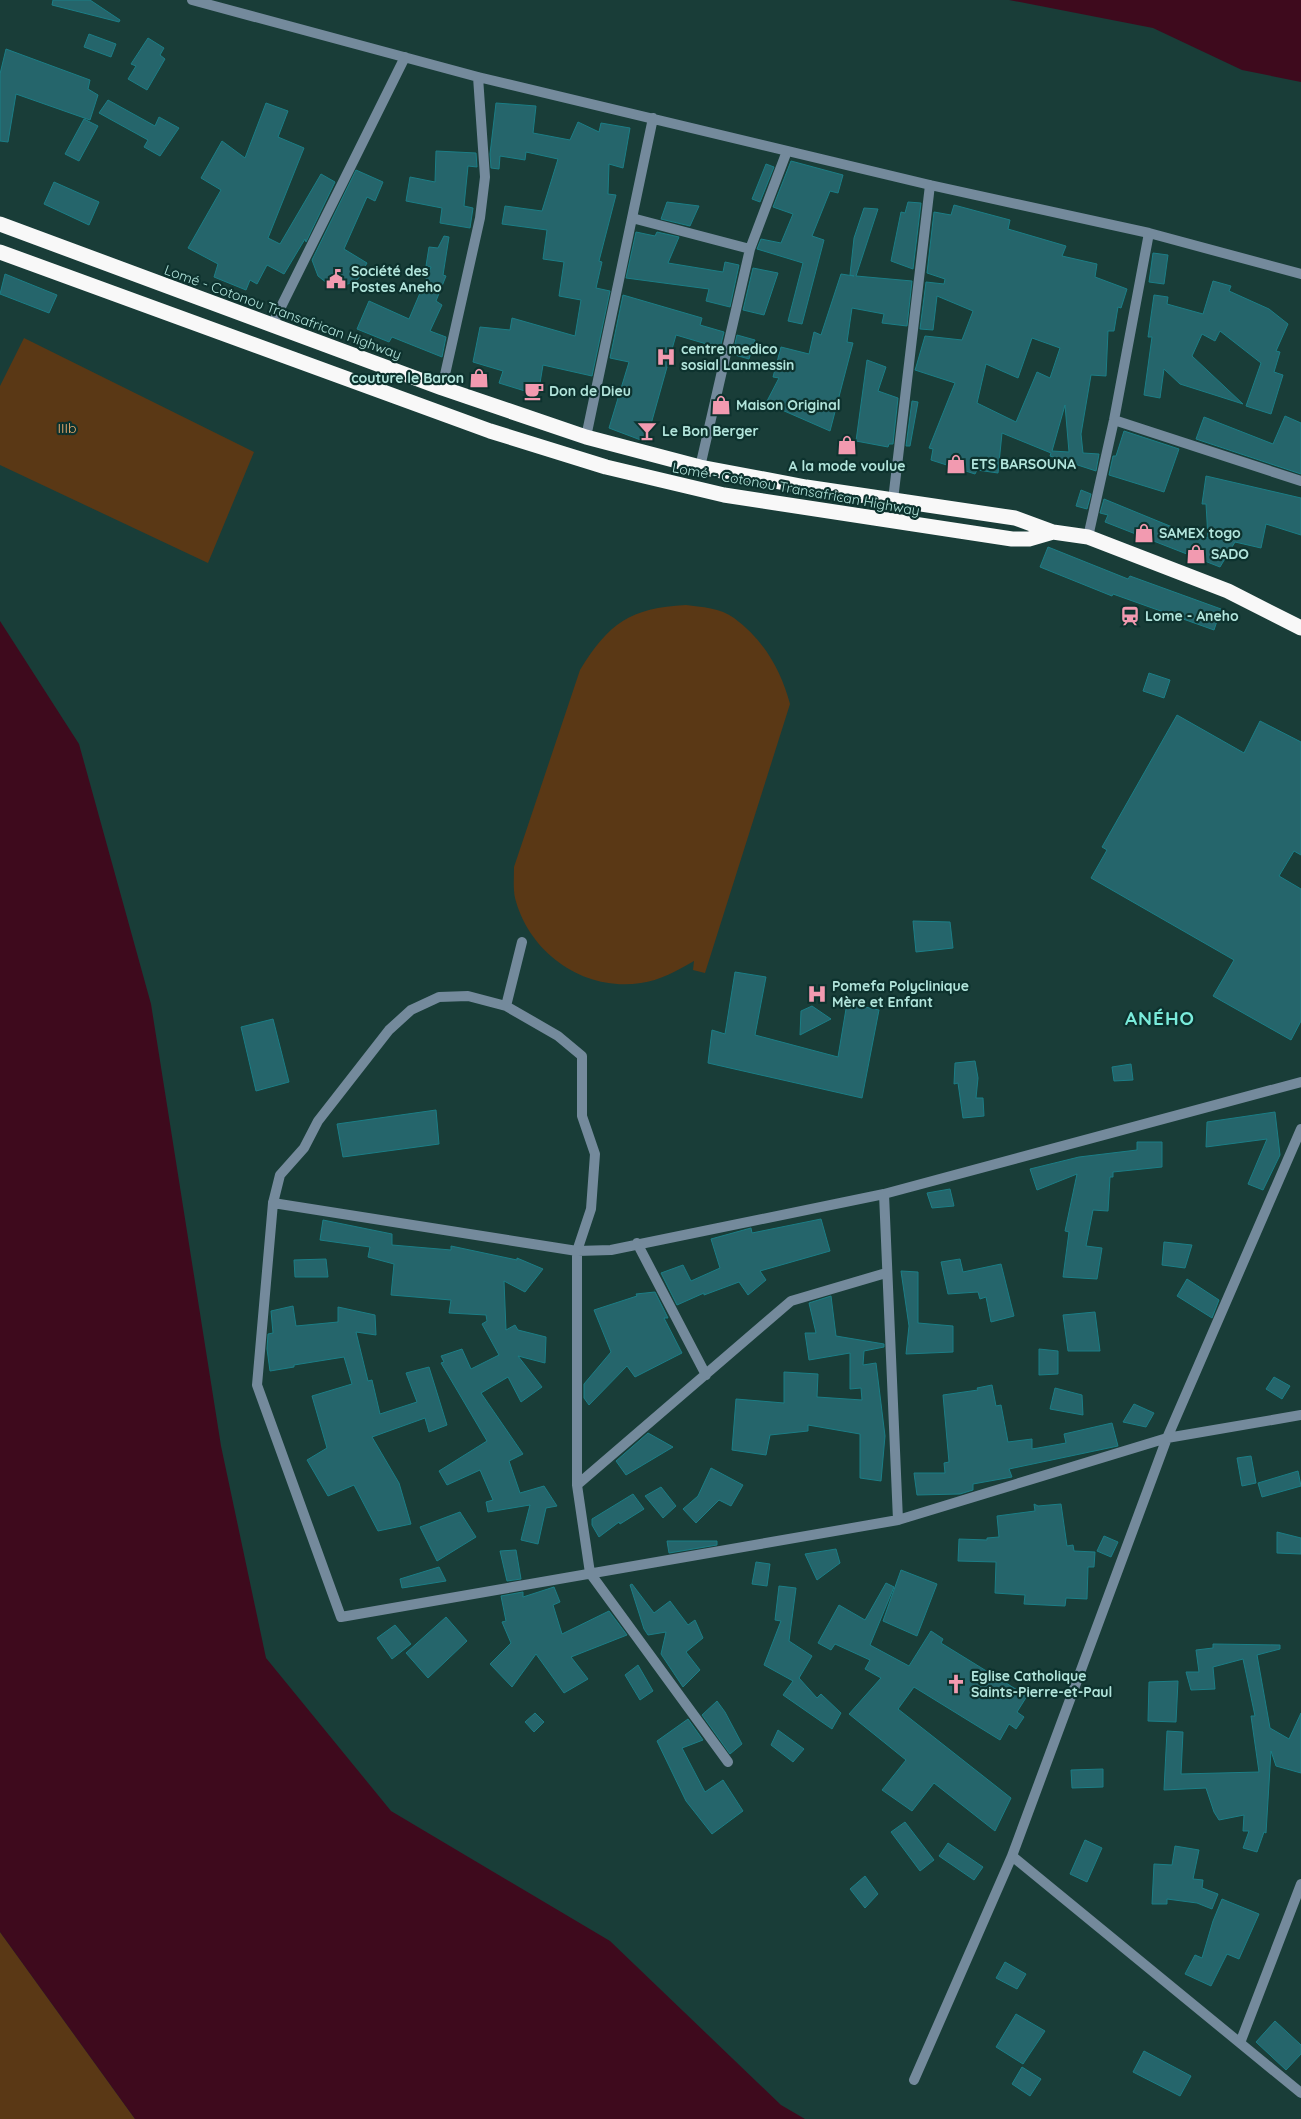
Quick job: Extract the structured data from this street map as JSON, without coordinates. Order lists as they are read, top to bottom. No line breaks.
{"streets":{"highway":["Lomé - Cotonou Transafrican Highway"]},"districts":["ANÉHO"],"parks":["IIIb"],"places":{"public building":["Société des Postes Aneho"],"hospital":["centre medico sosial Lanmessin","Pomefa Polyclinique Mère et Enfant"],"shop":["couture le Baron","Maison Original","A la mode voulue","ETS BARSOUNA","SAMEX togo","SADO"],"cafe":["Don de Dieu"],"bar":["Le Bon Berger"],"station":["Lome - Aneho"],"church":["Eglise Catholique Saints-Pierre-et-Paul"]}}
